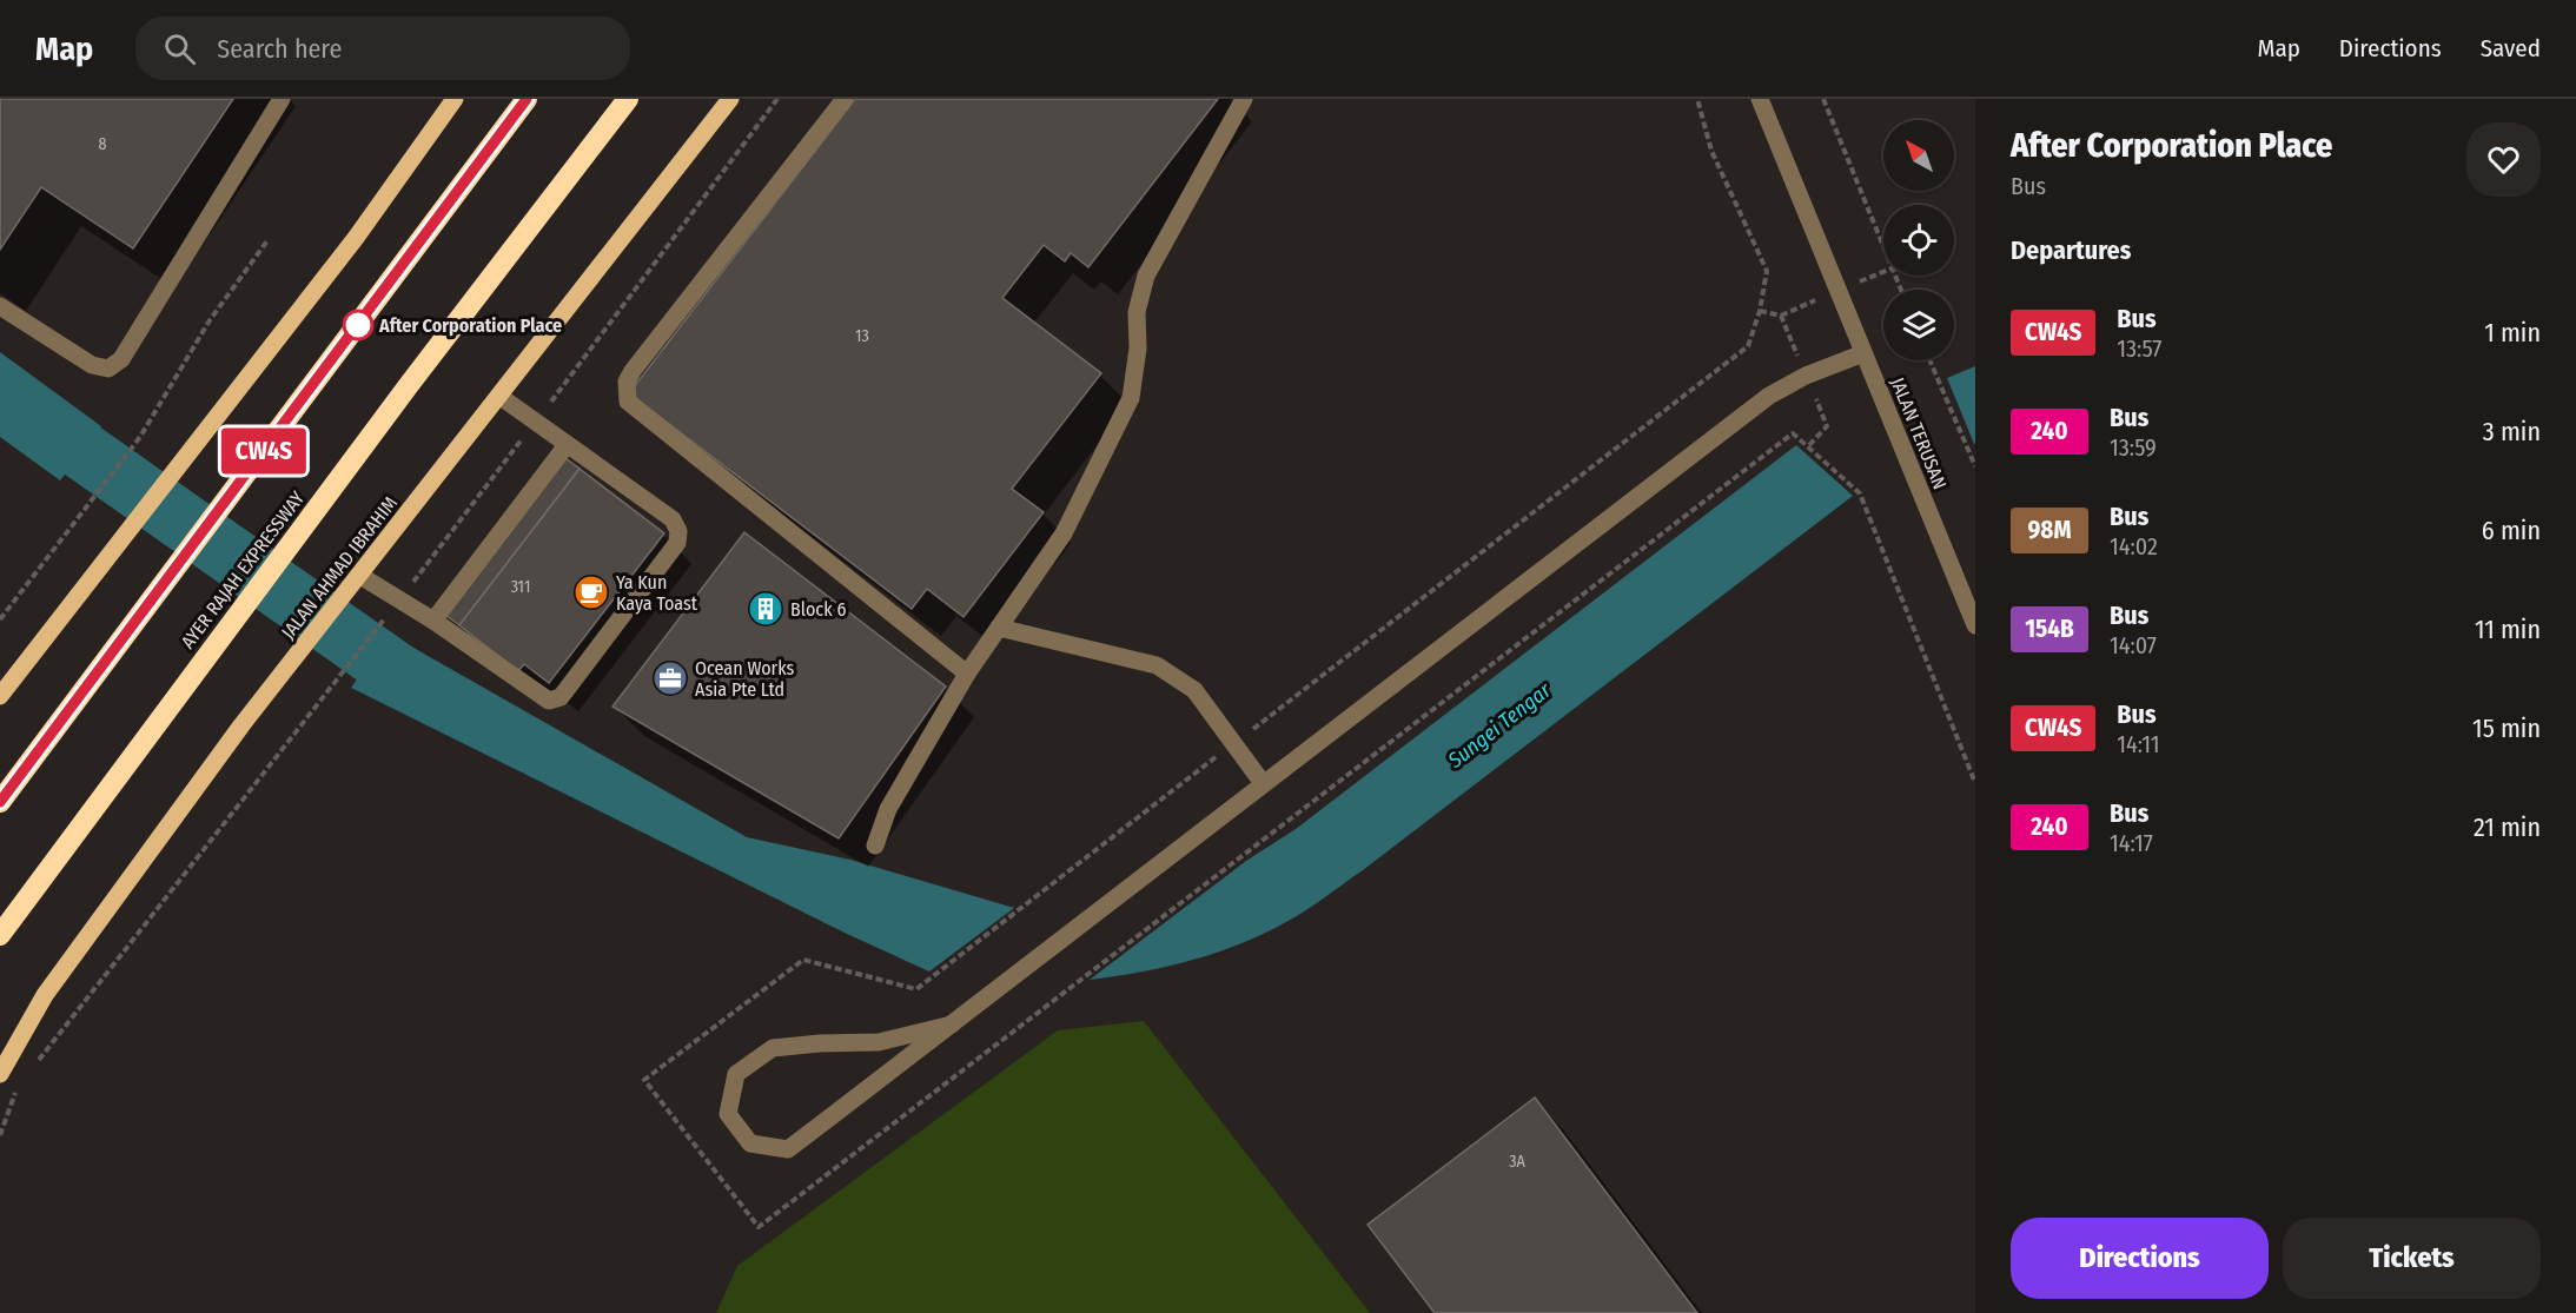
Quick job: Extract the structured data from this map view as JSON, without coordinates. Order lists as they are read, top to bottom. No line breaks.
{"streets":{"highway":["AYER RAJAH EXPRESSWAY"],"main road":["JALAN AHMAD IBRAHIM"],"street":["JALAN TERUSAN"]},"water":["Sungei Tengar"],"places":{"other":["After Corporation Place"],"cafe":["Ya Kun Kaya Toast"],"building":["Block 6"],"office":["Ocean Works Asia Pte Ltd"]},"lines":["bus line CW4S"],"house_numbers":["8","13","311","3A"],"north":"top left","page":{"header":"Map","search":"Search here","nav":["Map","Directions","Saved"],"on_map":"CW4S","heading":[["After Corporation Place","Bus"],"Departures"],"list":[{"mark":"CW4S","name":"Bus","note":"13:57","value":"1 min"},{"mark":"240","name":"Bus","note":"13:59","value":"3 min"},{"mark":"98M","name":"Bus","note":"14:02","value":"6 min"},{"mark":"154B","name":"Bus","note":"14:07","value":"11 min"},{"mark":"CW4S","name":"Bus","note":"14:11","value":"15 min"},{"mark":"240","name":"Bus","note":"14:17","value":"21 min"}],"buttons":["Directions","Tickets"]}}
